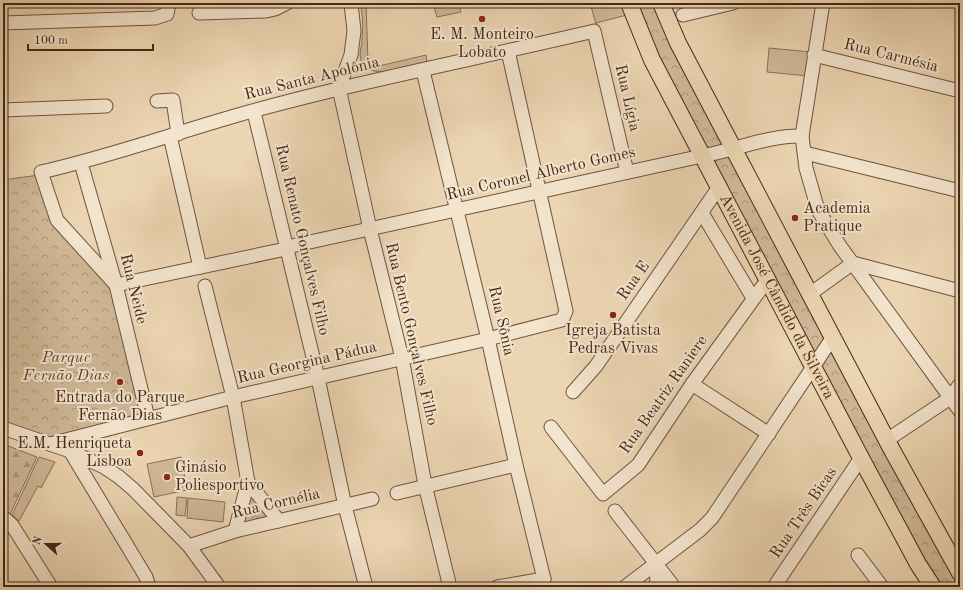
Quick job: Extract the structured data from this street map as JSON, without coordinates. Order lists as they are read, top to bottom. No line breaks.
{"streets":{"main road":["Avenida José Cândido da Silveira"],"street":["Rua Carmésia","Rua Santa Apolônia","Rua Lígia","Rua Coronel Alberto Gomes","Rua Renato Gonçalves Filho","Rua E","Rua Neide","Rua Sônia","Rua Bento Gonçalves Filho","Rua Georgina Pádua","Rua Beatriz Raniere","Rua Cornélia","Rua Três Bicas"]},"crossings":[["Rua Santa Apolônia","Rua Lígia"],["Rua Santa Apolônia","Rua Coronel Alberto Gomes"],["Rua Santa Apolônia","Rua Renato Gonçalves Filho"],["Rua Santa Apolônia","Rua Neide"],["Rua Santa Apolônia","Rua Sônia"],["Rua Santa Apolônia","Rua Bento Gonçalves Filho"],["Rua Lígia","Rua Coronel Alberto Gomes"],["Rua Coronel Alberto Gomes","Rua Renato Gonçalves Filho"],["Rua Coronel Alberto Gomes","Rua Neide"],["Rua Coronel Alberto Gomes","Avenida José Cândido da Silveira"],["Rua Coronel Alberto Gomes","Rua Sônia"],["Rua Coronel Alberto Gomes","Rua Bento Gonçalves Filho"],["Rua Coronel Alberto Gomes","Rua Georgina Pádua"],["Rua Renato Gonçalves Filho","Rua Georgina Pádua"],["Rua Renato Gonçalves Filho","Rua Cornélia"],["Rua E","Avenida José Cândido da Silveira"],["Rua Neide","Rua Georgina Pádua"],["Avenida José Cândido da Silveira","Rua Beatriz Raniere"],["Avenida José Cândido da Silveira","Rua Três Bicas"],["Rua Sônia","Rua Georgina Pádua"],["Rua Bento Gonçalves Filho","Rua Georgina Pádua"]],"parks":["Parque Fernão Dias"],"places":["E. M. Monteiro Lobato","Academia Pratique","Igreja Batista Pedras Vivas","Entrada do Parque Fernão Dias","E.M. Henriqueta Lisboa","Ginásio Poliesportivo"],"scale_bar":"100 m","north":"left"}
